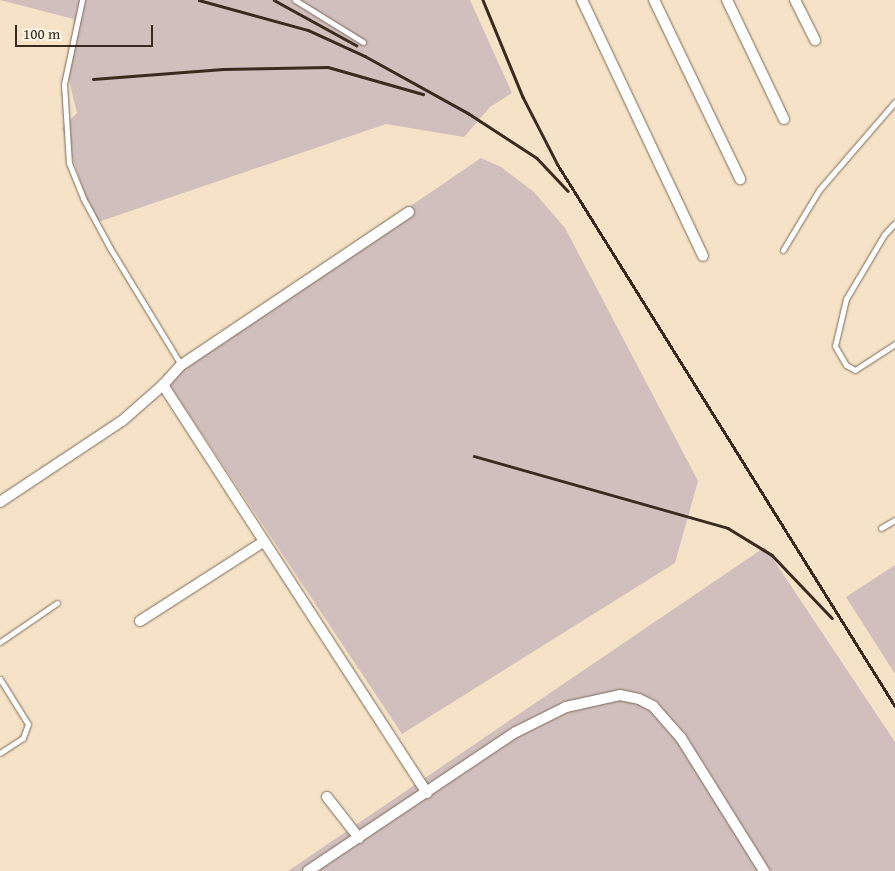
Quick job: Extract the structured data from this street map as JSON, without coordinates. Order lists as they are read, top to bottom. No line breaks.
{"scale_bar":"100 m"}
